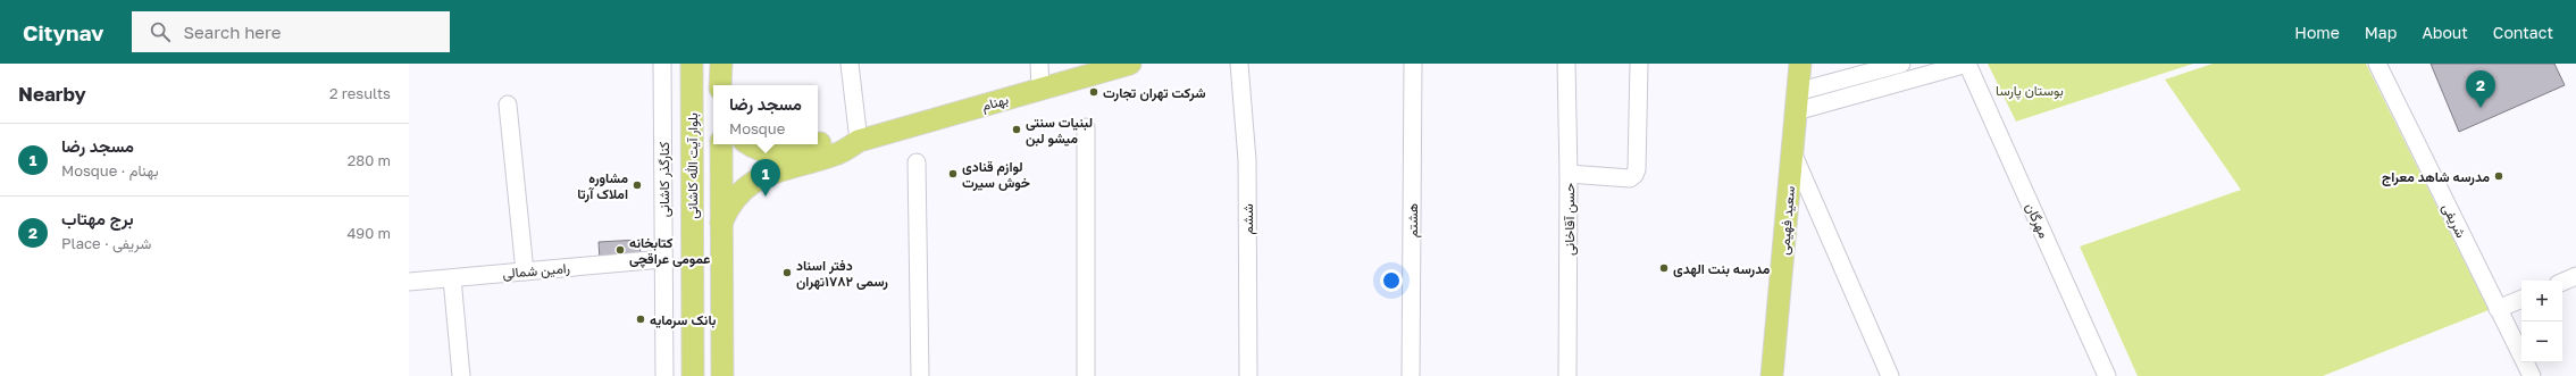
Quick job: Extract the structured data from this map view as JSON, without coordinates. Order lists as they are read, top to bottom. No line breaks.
{"streets":{"main road":["بهنام","بلوار آیت الله کاشانی","سعید فهیمی"],"street":["کنارگذر کاشانی","ششم","حسن آقاخانی","هشتم","مهرگان","شریفی","رامین شمالی"]},"crossings":[["کنارگذر کاشانی","رامین شمالی"]],"parks":["بوستان پارسا"],"places":["شرکت تهران تجارت","لبنیات سنتی میشو لبن","لوازم قنادی خوش سیرت","مدرسه شاهد معراج","مشاوره املاک آرتا","کتابخانه عمومی عراقچی","مدرسه بنت الهدی","دفتر اسناد رسمی ۱۷۸۲تهران","بانک سرمایه"],"page":{"header":"Citynav","search":"Search here","nav":["Home","Map","About","Contact"],"heading":["Nearby","2 results"],"pins":["2","1"],"popup":["مسجد رضا","Mosque"],"list":[{"mark":"1","name":"مسجد رضا","note":"Mosque · بهنام","value":"280 m"},{"mark":"2","name":"برج مهتاب","note":"Place · شریفی","value":"490 m"}],"map_buttons":["+","−"]}}
